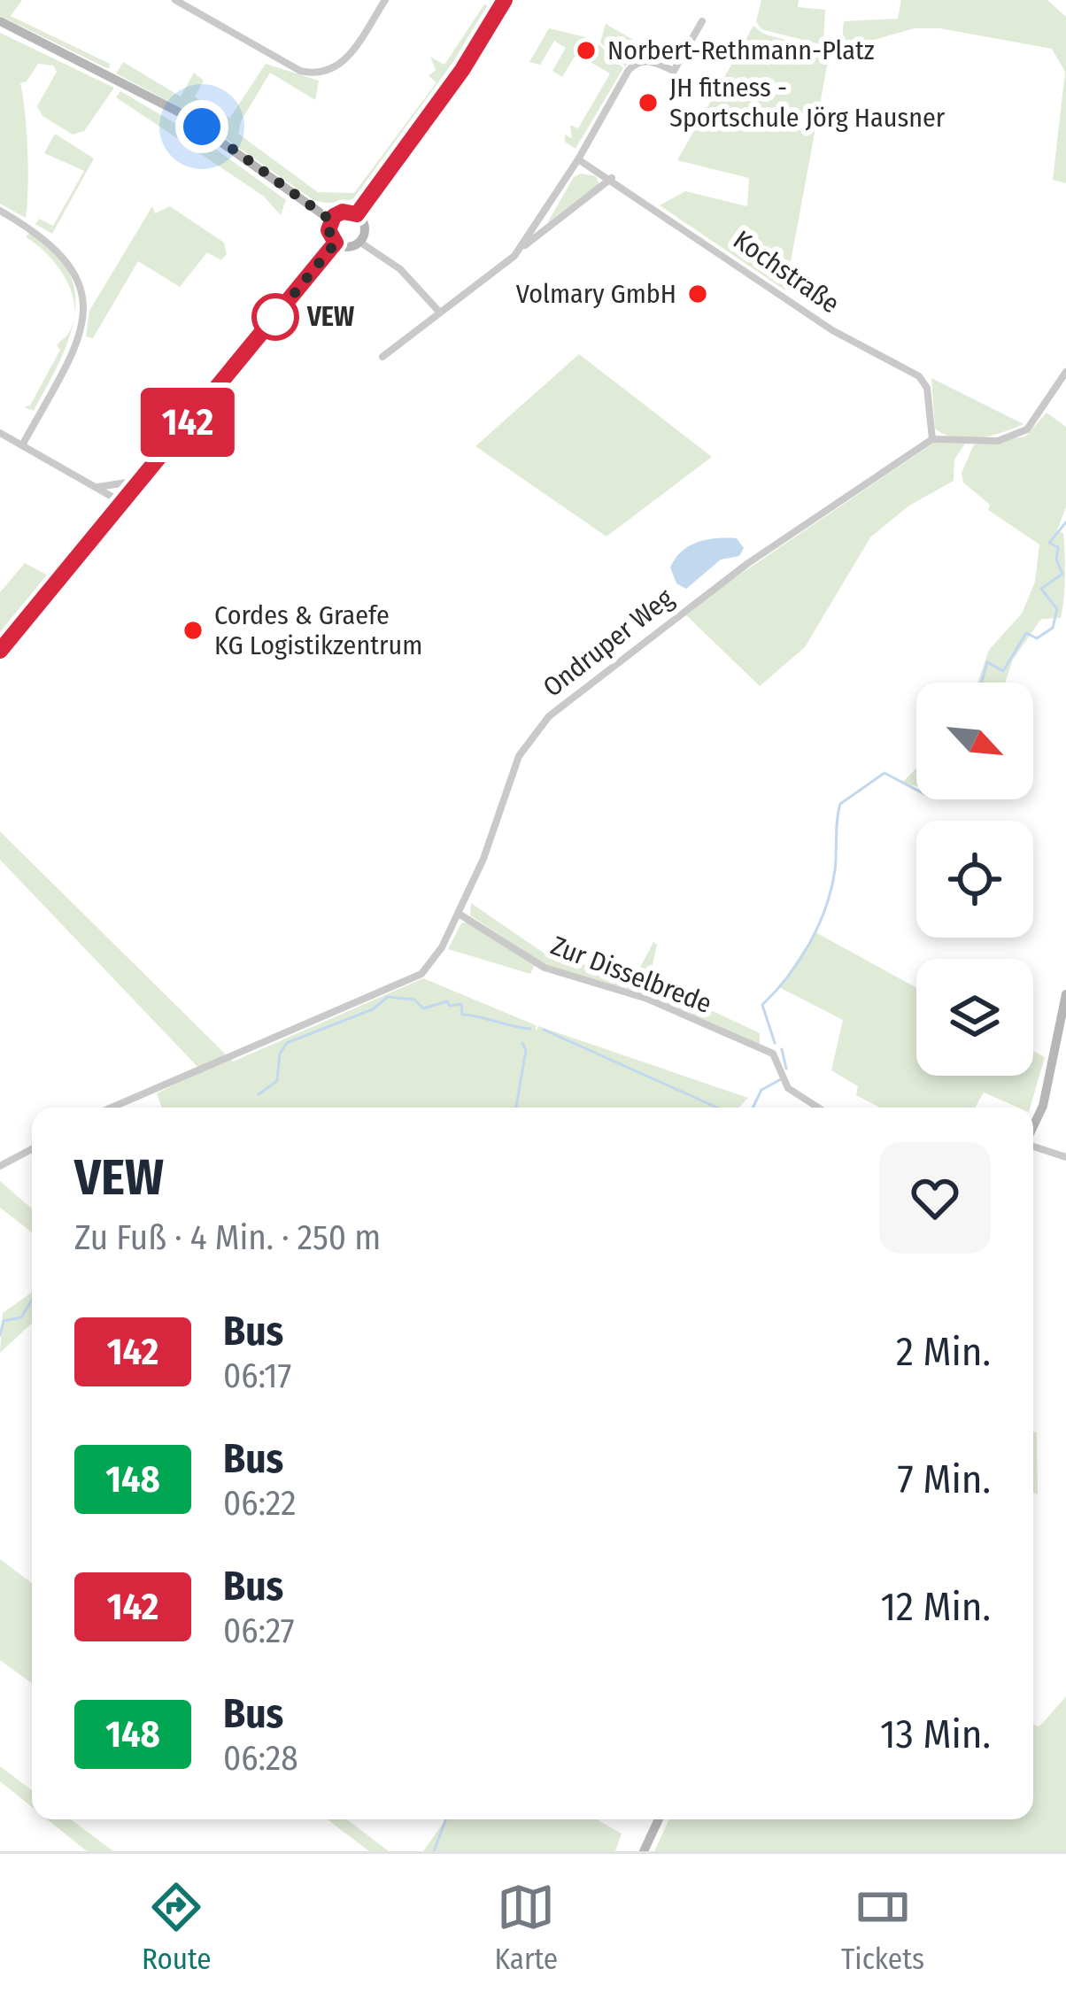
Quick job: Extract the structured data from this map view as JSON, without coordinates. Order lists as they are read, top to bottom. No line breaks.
{"streets":{"street":["Kochstraße","Ondruper Weg","Zur Disselbrede"]},"crossings":[["Kochstraße","Ondruper Weg"],["Ondruper Weg","Zur Disselbrede"]],"places":["Norbert-Rethmann-Platz","JH fitness - Sportschule Jörg Hausner","Volmary GmbH","VEW","Cordes & Graefe KG Logistikzentrum"],"lines":["bus line 142"],"north":"bottom right","page":{"on_map":"142","heading":["VEW","Zu Fuß · 4 Min. · 250 m"],"list":[{"mark":"142","name":"Bus","note":"06:17","value":"2 Min."},{"mark":"148","name":"Bus","note":"06:22","value":"7 Min."},{"mark":"142","name":"Bus","note":"06:27","value":"12 Min."},{"mark":"148","name":"Bus","note":"06:28","value":"13 Min."}],"tabs":["Route","Karte","Tickets"]}}
